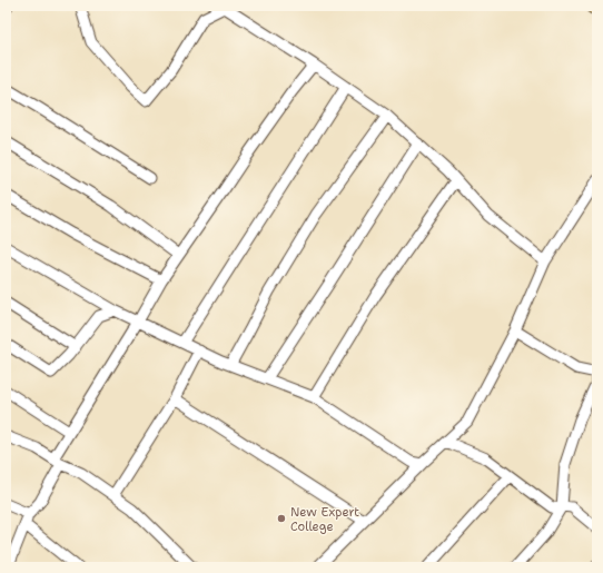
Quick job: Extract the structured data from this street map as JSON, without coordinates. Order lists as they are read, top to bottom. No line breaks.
{"places":["New Expert College"]}
